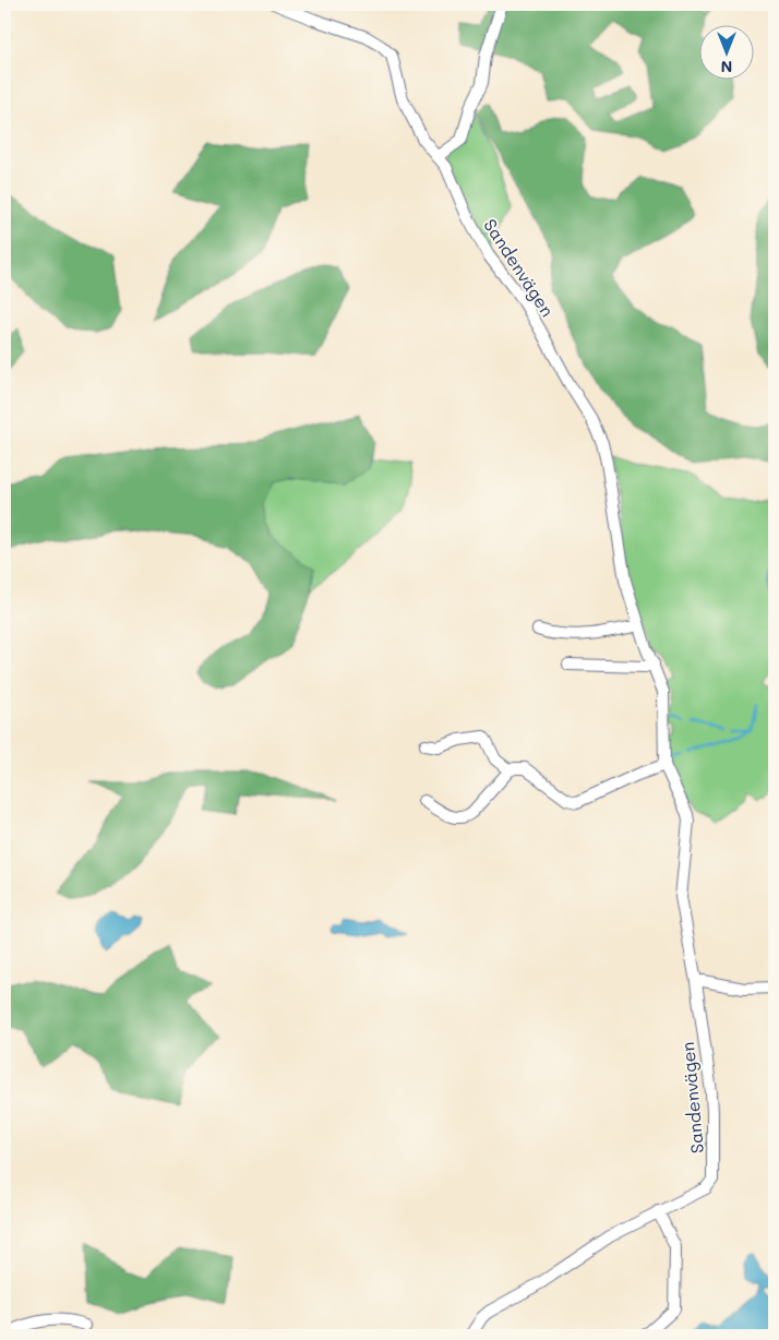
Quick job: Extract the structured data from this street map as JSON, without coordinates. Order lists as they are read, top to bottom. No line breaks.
{"streets":{"street":["Sandenvägen"]},"north":"bottom"}
